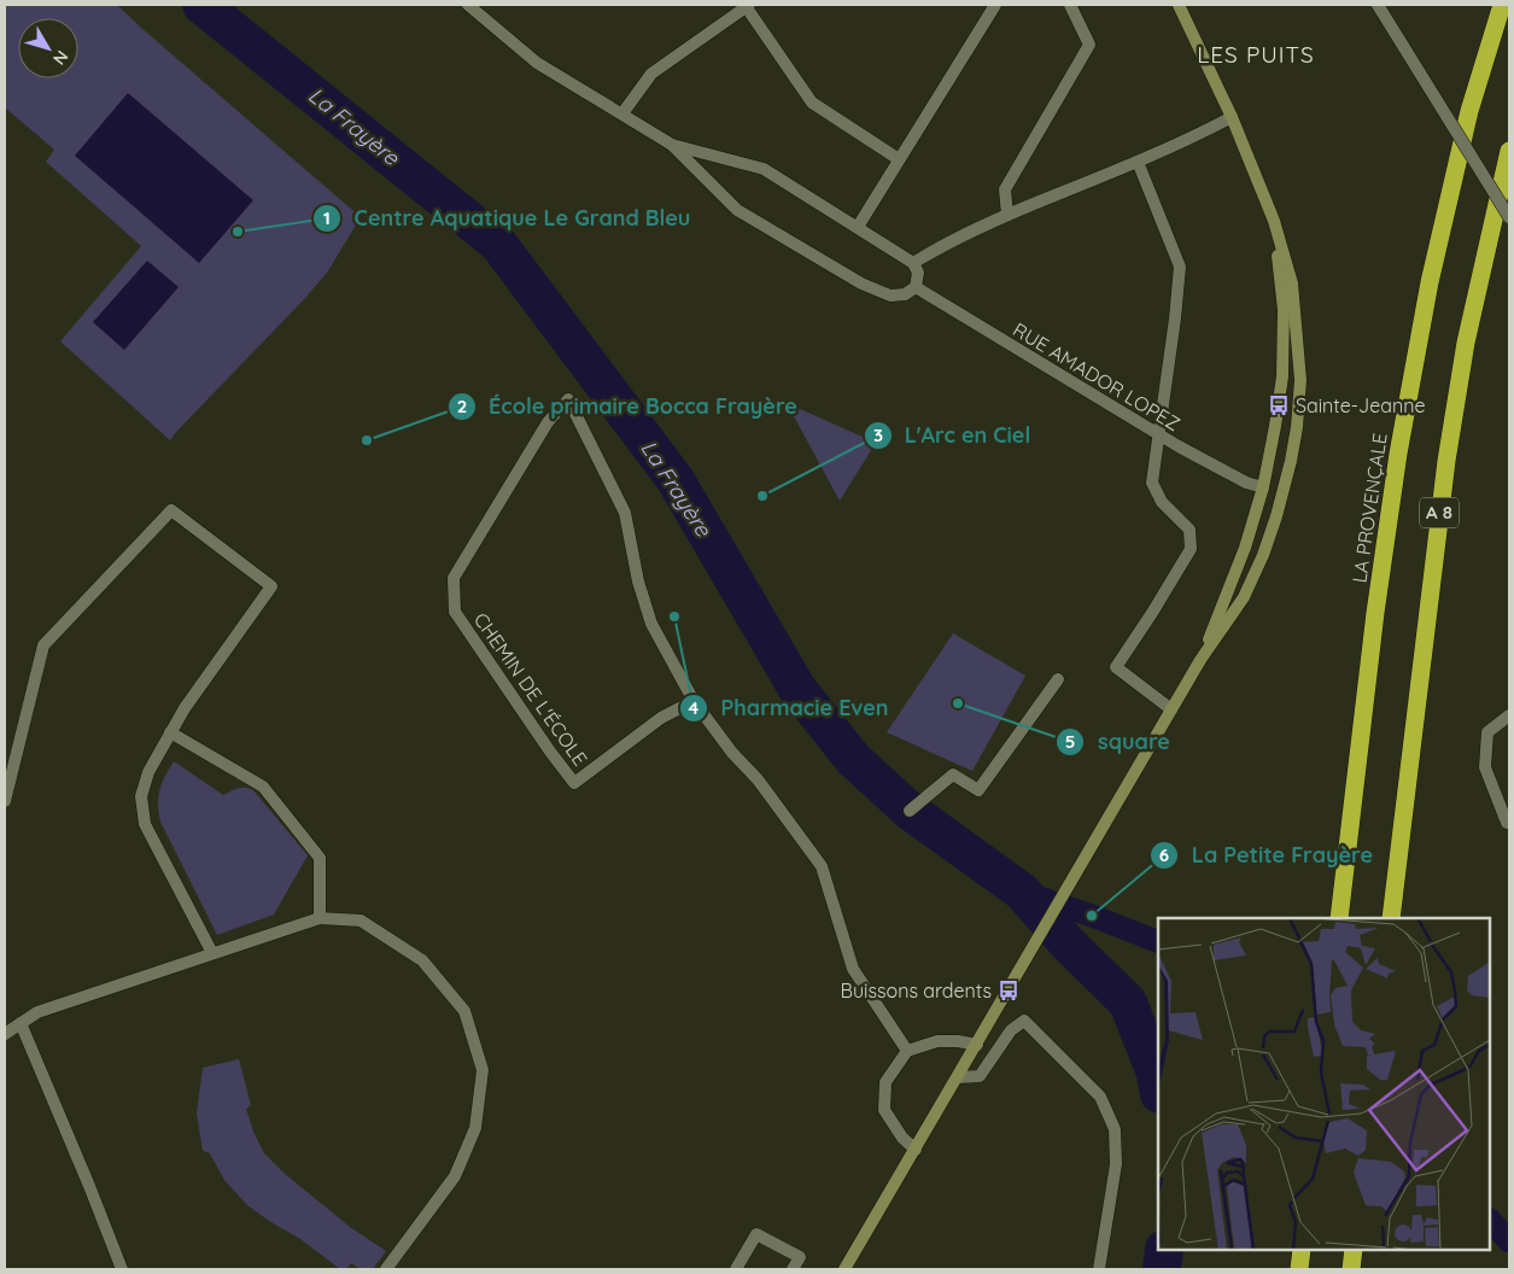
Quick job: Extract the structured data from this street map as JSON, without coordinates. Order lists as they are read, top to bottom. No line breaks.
{"streets":{"highway":["LA PROVENÇALE","A 8"],"street":["RUE AMADOR LOPEZ","CHEMIN DE L'ÉCOLE"]},"districts":["LES PUITS"],"water":["La Frayère"],"places":{"other":["Centre Aquatique Le Grand Bleu","École primaire Bocca Frayère","L'Arc en Ciel","Pharmacie Even","square","La Petite Frayère"],"bus stop":["Sainte-Jeanne","Buissons ardents"]},"north":"bottom right"}
